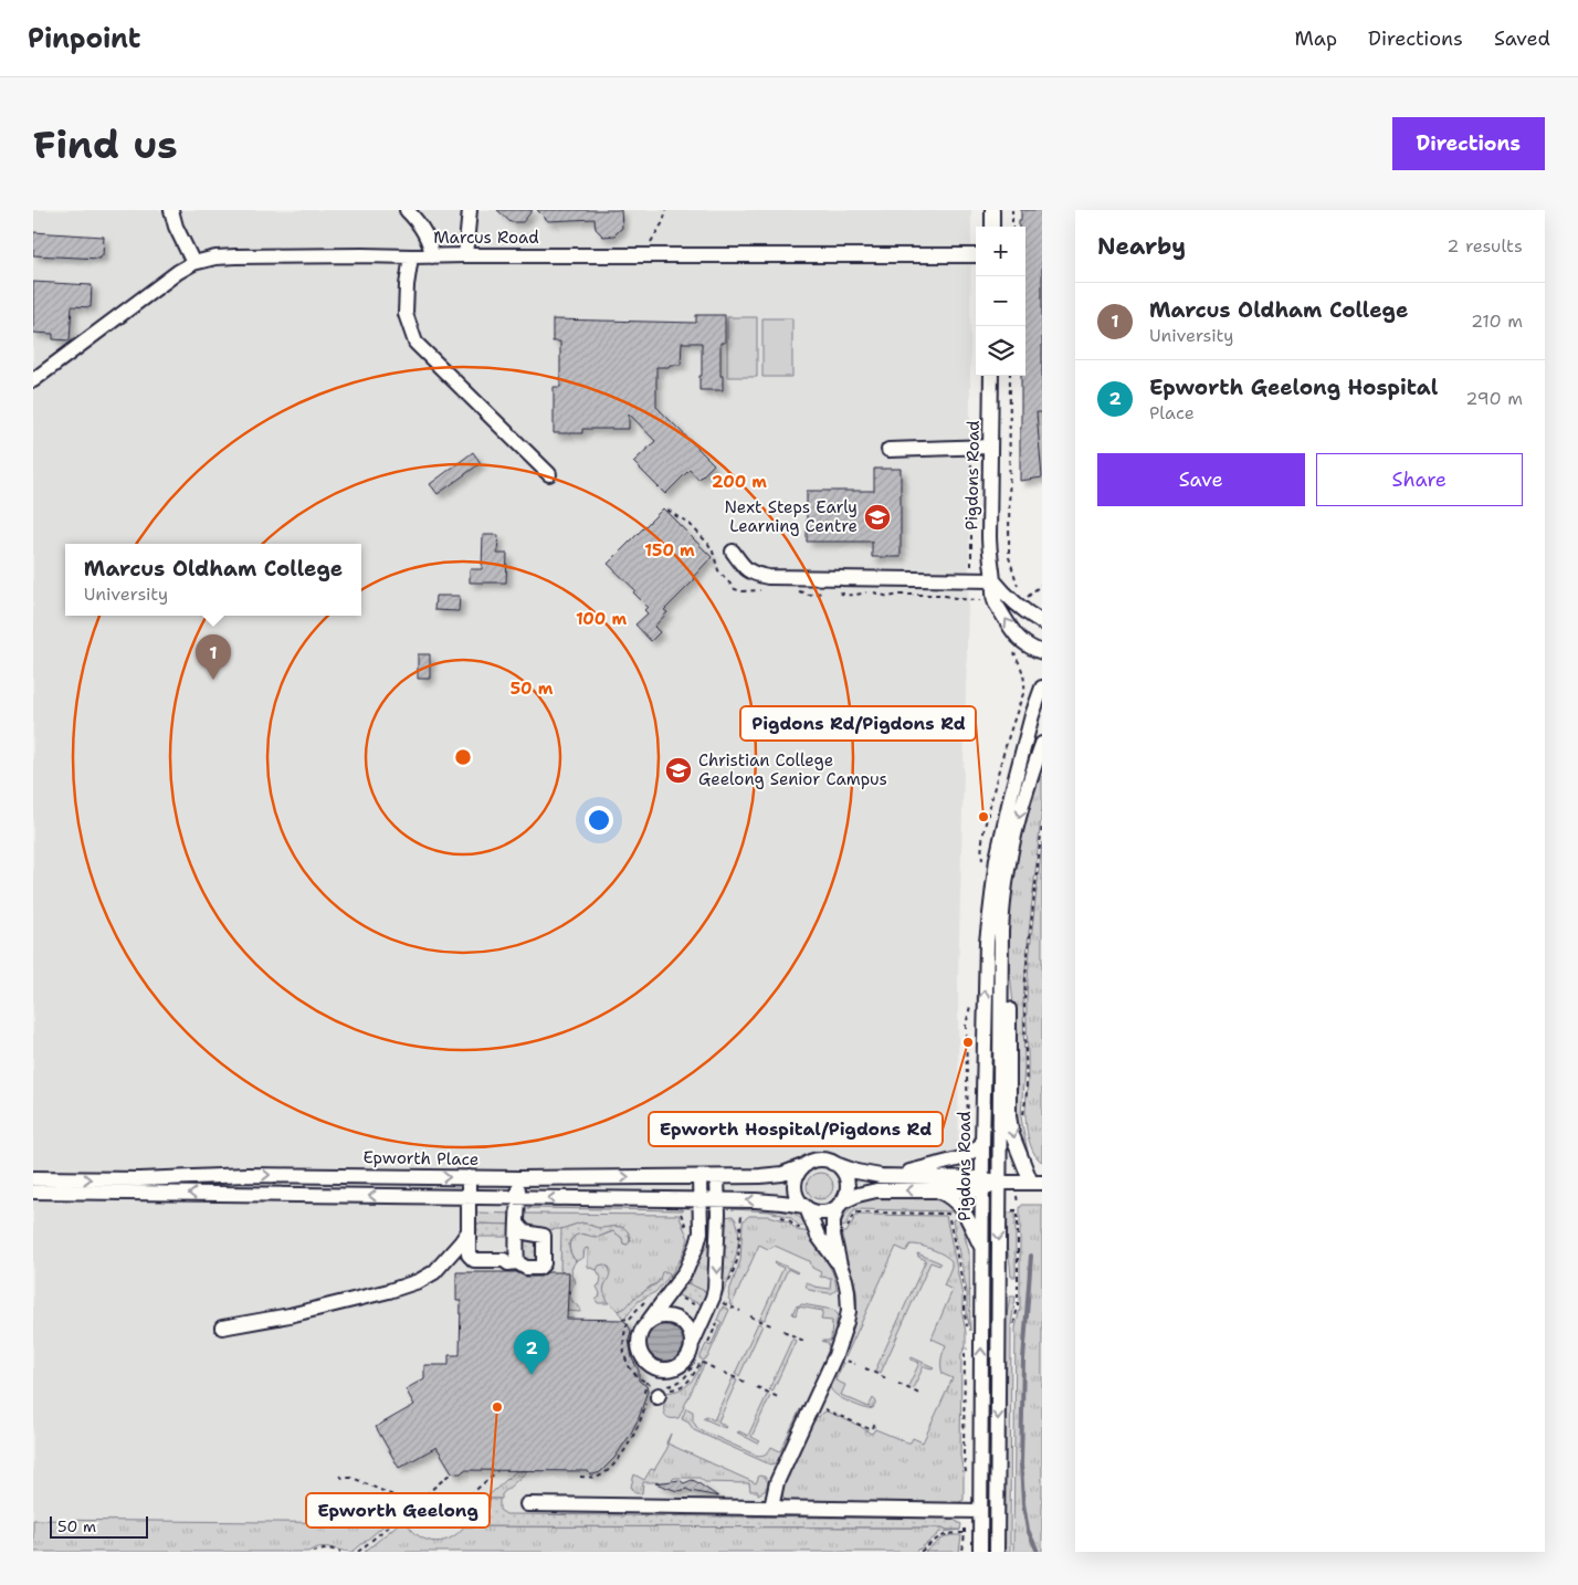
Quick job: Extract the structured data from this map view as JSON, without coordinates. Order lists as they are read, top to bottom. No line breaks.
{"streets":{"street":["Marcus Road","Pigdons Road","Epworth Place"]},"places":{"school or university":["Next Steps Early Learning Centre","Christian College Geelong Senior Campus"],"other":["Pigdons Rd/Pigdons Rd","Epworth Hospital/Pigdons Rd","Epworth Geelong"]},"scale_bar":"50 m","page":{"header":"Pinpoint","nav":["Map","Directions","Saved"],"buttons":["Directions",["Save","Share"]],"title":"Find us","heading":["Nearby","2 results"],"map_buttons":["+","−"],"list":[{"mark":"1","name":"Marcus Oldham College","note":"University","value":"210 m"},{"mark":"2","name":"Epworth Geelong Hospital","note":"Place","value":"290 m"}],"popup":["Marcus Oldham College","University"],"pins":["1","2"],"scale":"50 m"},"rings":["200 m","150 m","100 m","50 m"]}
